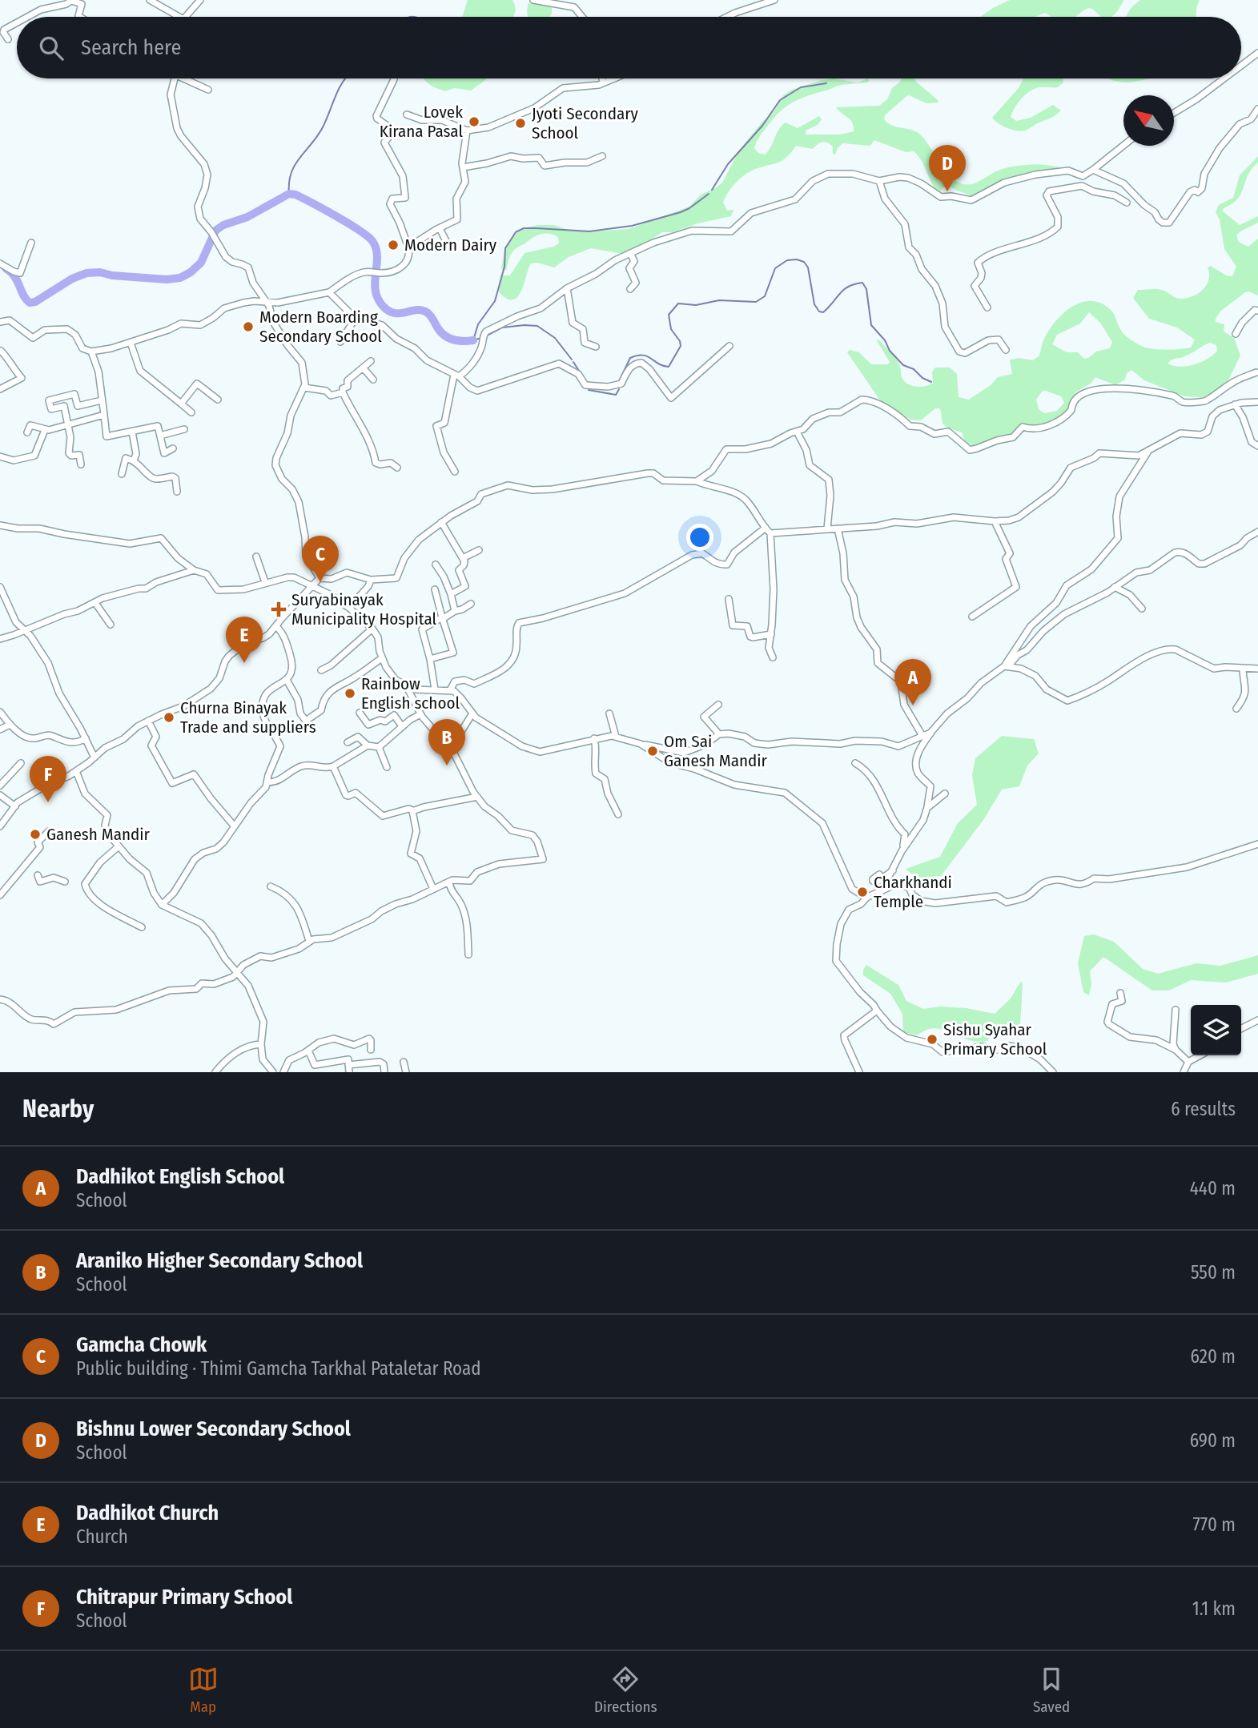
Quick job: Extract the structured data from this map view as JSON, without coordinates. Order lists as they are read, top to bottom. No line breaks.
{"places":{"other":["Lovek Kirana Pasal","Jyoti Secondary School","Modern Dairy","Modern Boarding Secondary School","Rainbow English school","Churna Binayak Trade and suppliers","Om Sai Ganesh Mandir","Ganesh Mandir","Charkhandi Temple","Sishu Syahar Primary School"],"health":["Suryabinayak Municipality Hospital"]},"north":"top left","page":{"search":"Search here","pins":["D","C","E","A","B","F"],"heading":["Nearby","6 results"],"list":[{"mark":"A","name":"Dadhikot English School","note":"School","value":"440 m"},{"mark":"B","name":"Araniko Higher Secondary School","note":"School","value":"550 m"},{"mark":"C","name":"Gamcha Chowk","note":"Public building · Thimi Gamcha Tarkhal Pataletar Road","value":"620 m"},{"mark":"D","name":"Bishnu Lower Secondary School","note":"School","value":"690 m"},{"mark":"E","name":"Dadhikot Church","note":"Church","value":"770 m"},{"mark":"F","name":"Chitrapur Primary School","note":"School","value":"1.1 km"}],"nav":["Map","Directions","Saved"]}}
